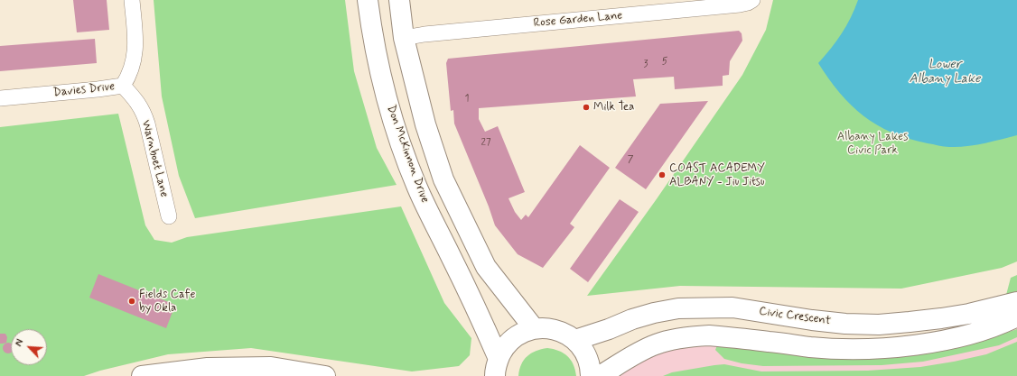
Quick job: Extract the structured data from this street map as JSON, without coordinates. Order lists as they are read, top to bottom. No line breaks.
{"streets":{"main road":["Don McKinnon Drive","Civic Crescent"],"street":["Rose Garden Lane","Davies Drive","Warnboet Lane"]},"crossings":[["Davies Drive","Warnboet Lane"]],"water":["Lower Albany Lake"],"parks":["Albany Lakes Civic Park"],"places":["Milk Tea","COAST ACADEMY ALBANY - Jiu Jitsu","Fields Cafe by Okla"],"house_numbers":["5","3","1","27","7"],"north":"top left"}
